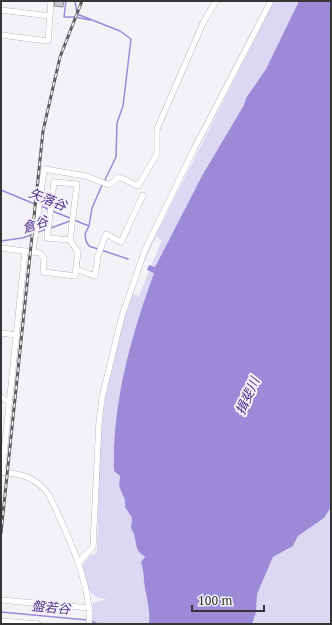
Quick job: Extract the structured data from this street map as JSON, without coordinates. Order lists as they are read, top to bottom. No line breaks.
{"water":["矢落谷","倉谷","揖斐川","盤若谷"],"scale_bar":"100 m"}
